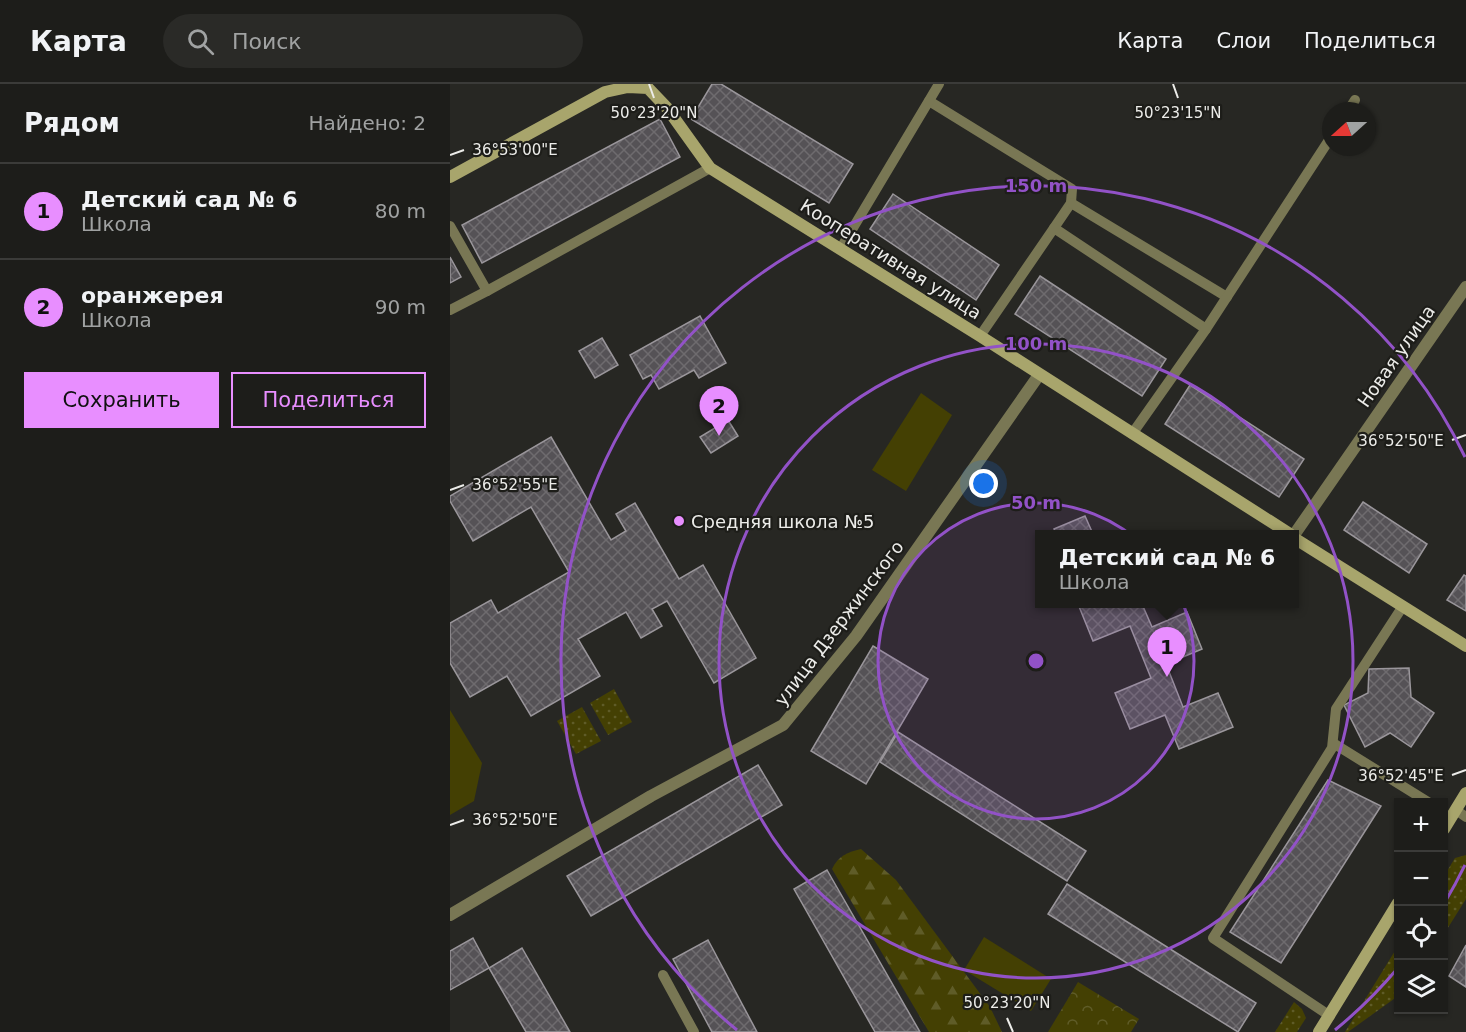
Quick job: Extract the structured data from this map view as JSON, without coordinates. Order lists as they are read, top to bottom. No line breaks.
{"streets":{"street":["Кооперативная улица","Новая улица","улица Дзержинского"]},"crossings":[["Кооперативная улица","улица Дзержинского"]],"places":["Средняя школа №5"],"north":"left","page":{"header":"Карта","search":"Поиск","nav":["Карта","Слои","Поделиться"],"heading":["Рядом","Найдено: 2"],"list":[{"mark":"1","name":"Детский сад № 6","note":"Школа","value":"80 m"},{"mark":"2","name":"оранжерея","note":"Школа","value":"90 m"}],"buttons":["Сохранить","Поделиться"],"pins":["2","1"],"popup":["Детский сад № 6","Школа"],"map_buttons":["+","−"]},"coordinates":["50°23'20\"N","50°23'15\"N","36°53'00\"E","36°52'50\"E","36°52'55\"E","36°52'45\"E"],"rings":["150 m","100 m","50 m"]}
